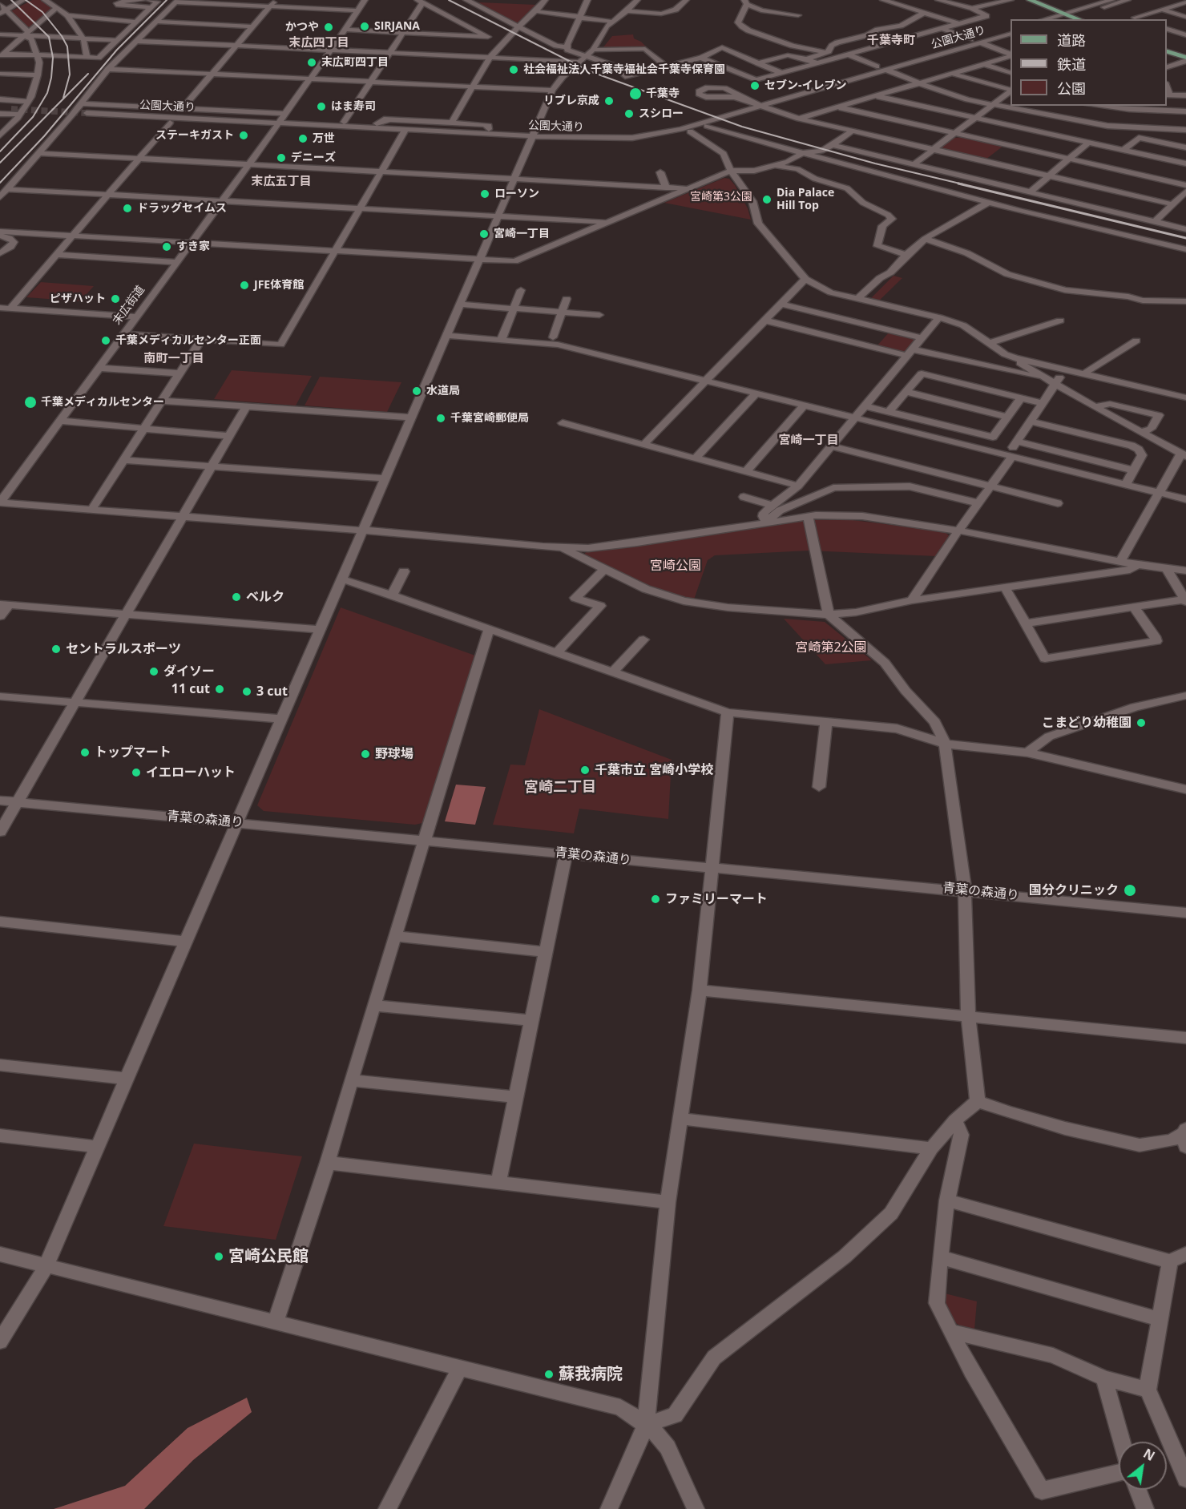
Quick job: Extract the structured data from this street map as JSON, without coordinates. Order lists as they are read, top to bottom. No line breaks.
{"streets":{"street":["公園大通り","末広街道","青葉の森通り"]},"crossings":[["公園大通り","末広街道"]],"districts":["千葉寺町","末広四丁目","末広五丁目","南町一丁目","宮崎一丁目","宮崎二丁目"],"parks":["宮崎第3公園","宮崎公園","宮崎第2公園"],"places":["SIRJANA","かつや","末広町四丁目","社会福祉法人千葉寺福祉会千葉寺保育園","セブン-イレブン","千葉寺","リブレ京成","はま寿司","スシロー","ステーキガスト","万世","デニーズ","ローソン","Dia Palace Hill Top","ドラッグセイムス","宮崎一丁目","すき家","JFE体育館","ピザハット","千葉メディカルセンター正面","水道局","千葉メディカルセンター","千葉宮崎郵便局","ベルク","セントラルスポーツ","ダイソー","11 cut","3 cut","こまどり幼稚園","トップマート","野球場","千葉市立 宮崎小学校","イエローハット","国分クリニック","ファミリーマート","宮崎公民館","蘇我病院"],"legend":["道路","鉄道","公園"],"north":"top right"}
